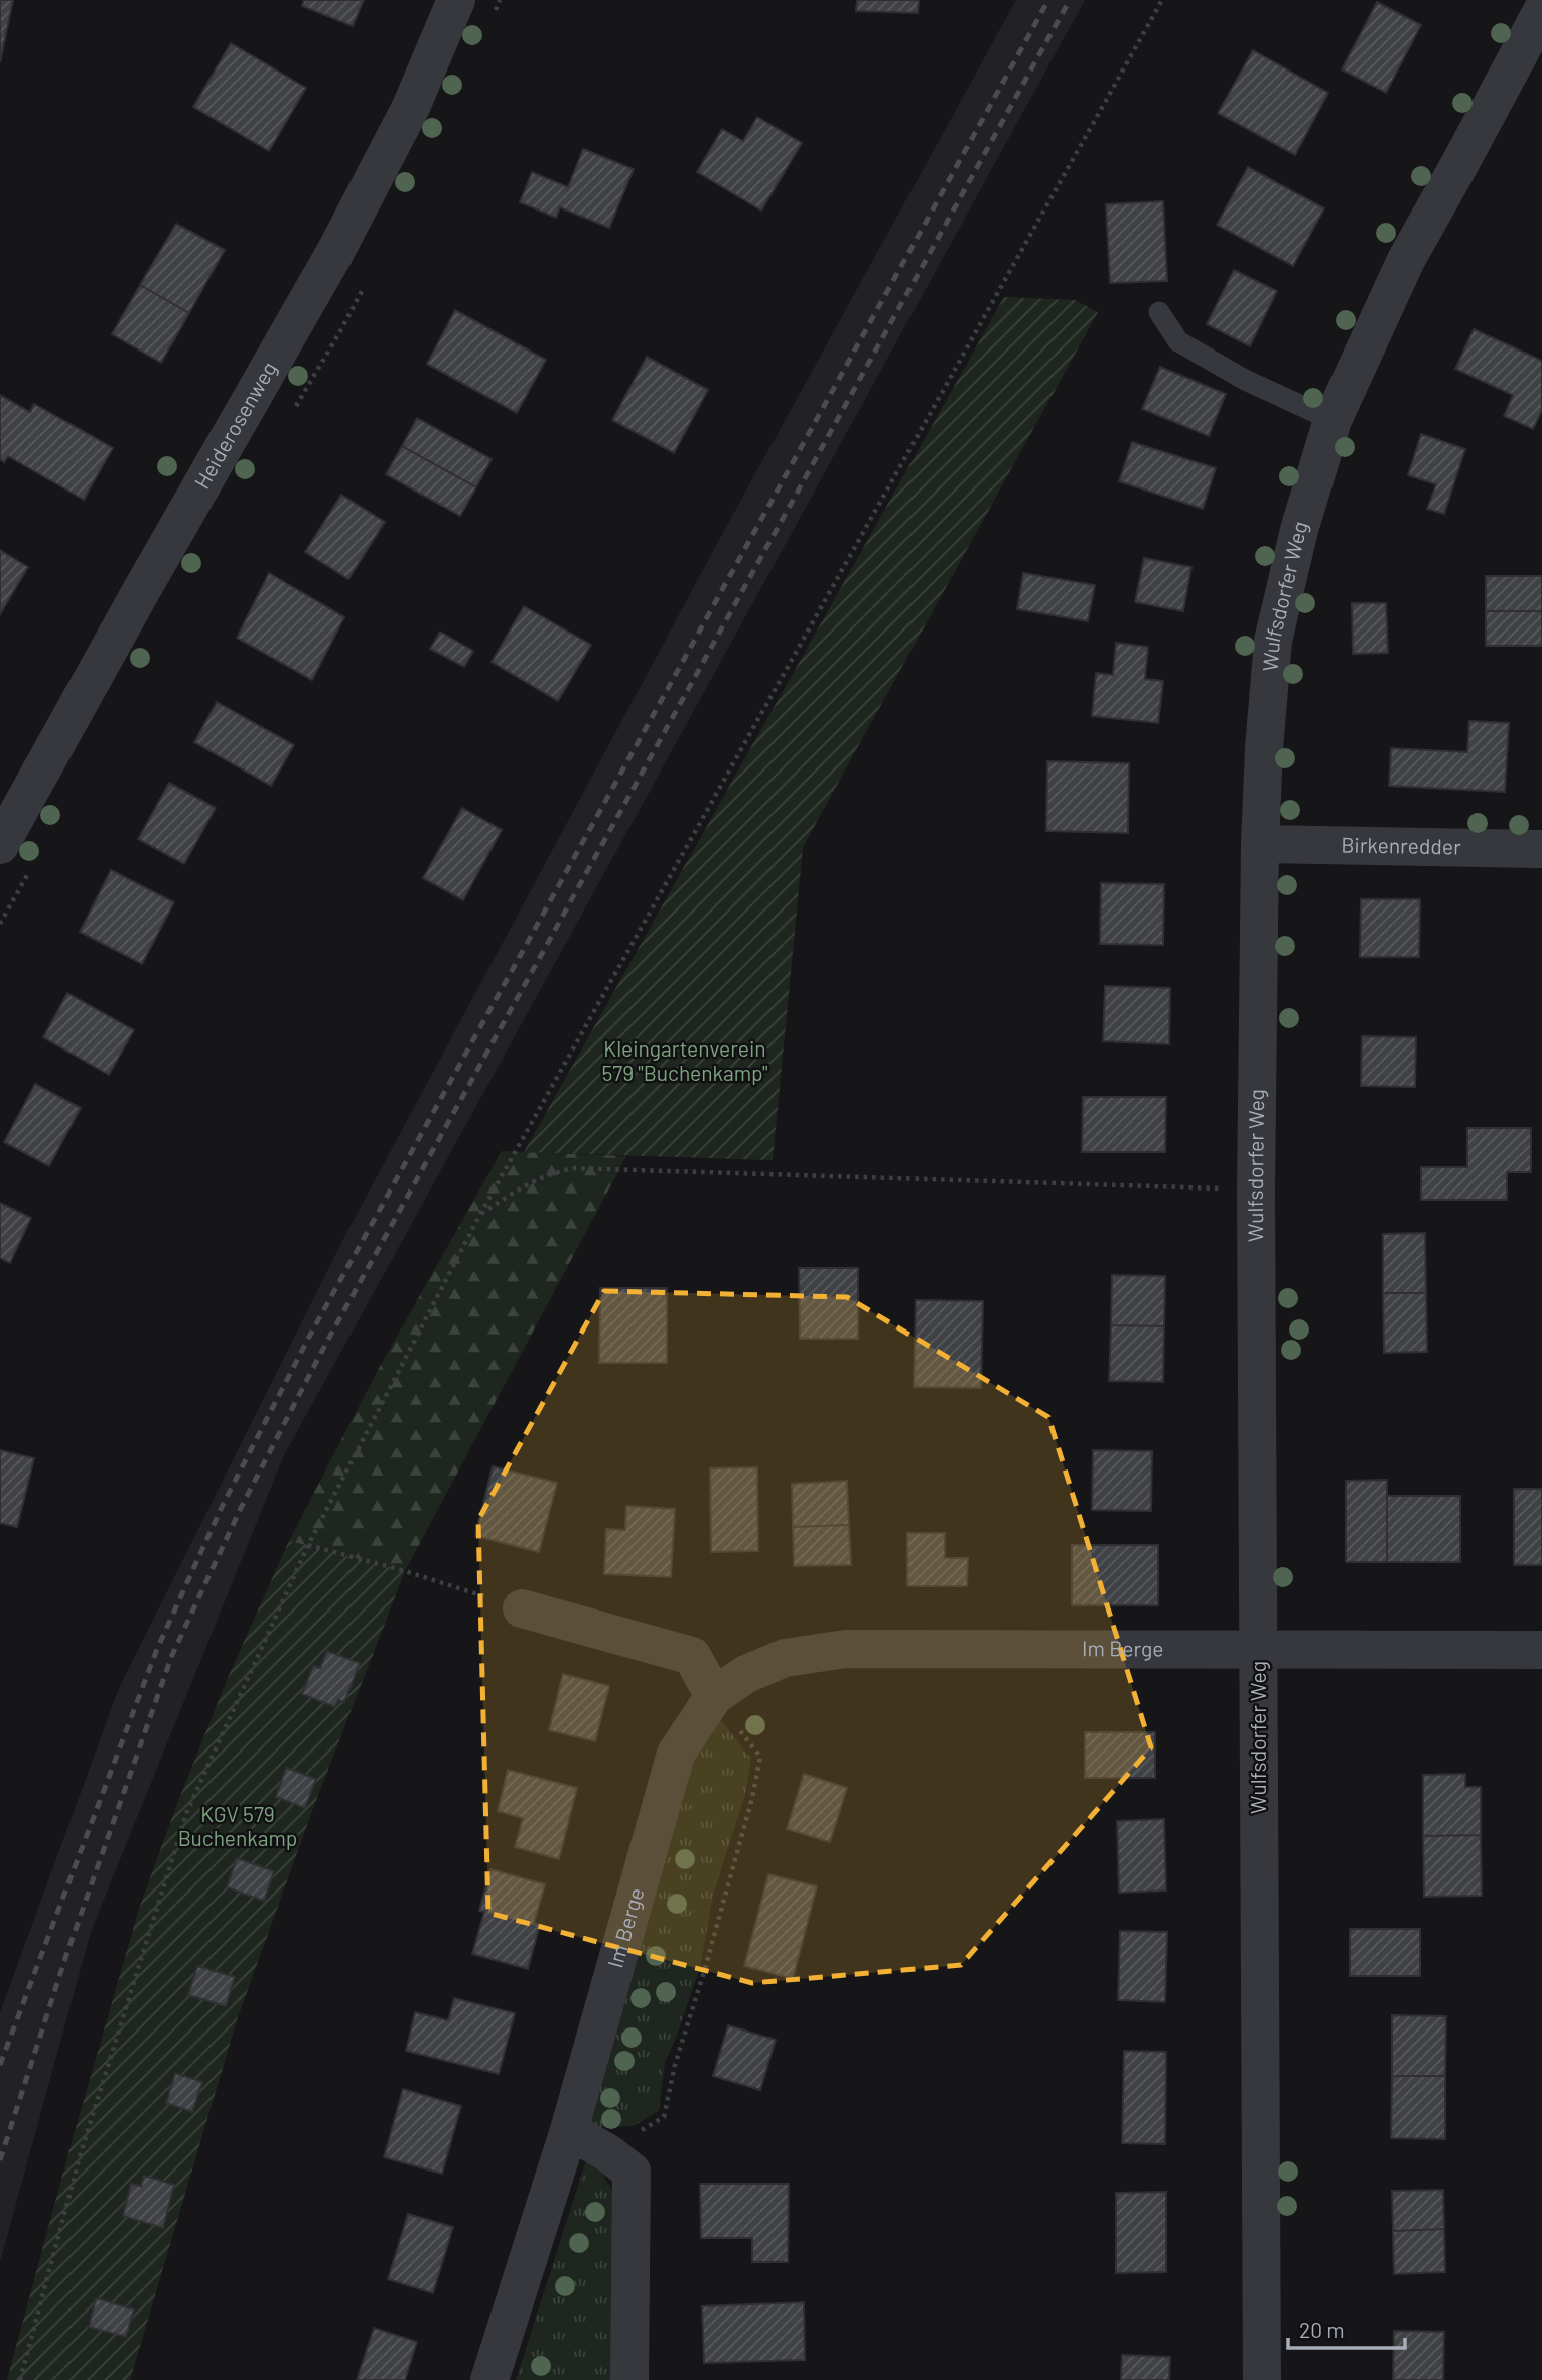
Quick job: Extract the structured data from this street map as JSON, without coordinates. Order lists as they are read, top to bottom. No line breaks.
{"streets":{"street":["Heiderosenweg","Wulfsdorfer Weg","Birkenredder","Im Berge"]},"crossings":[["Wulfsdorfer Weg","Birkenredder"],["Wulfsdorfer Weg","Im Berge"]],"parks":["Kleingartenverein 579 \"Buchenkamp\"","KGV 579 Buchenkamp"],"scale_bar":"20 m"}
